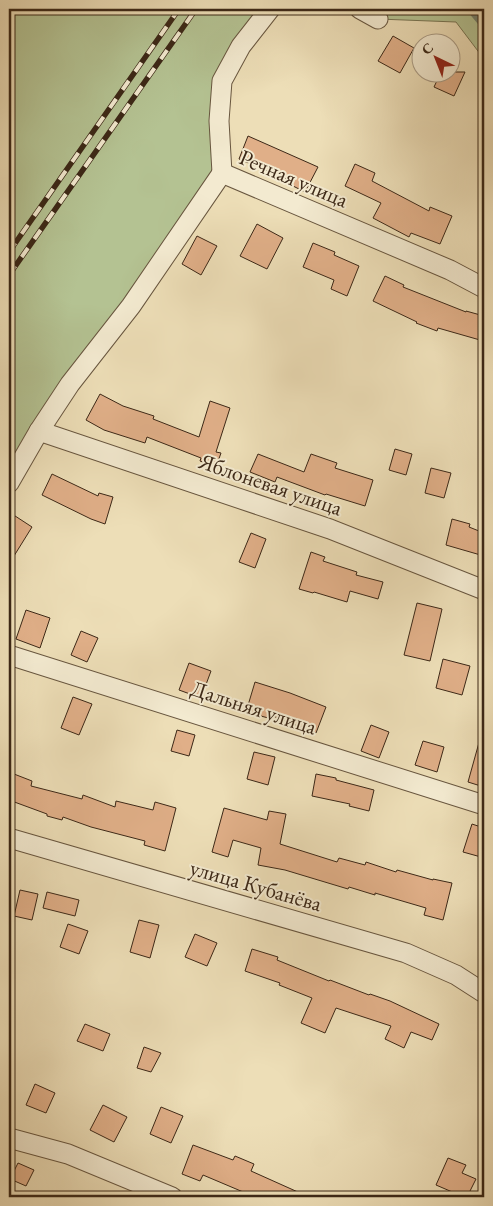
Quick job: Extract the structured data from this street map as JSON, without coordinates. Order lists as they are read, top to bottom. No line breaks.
{"streets":{"street":["Речная улица","Яблоневая улица","Дальняя улица","улица Кубанёва"]},"north":"top left"}
